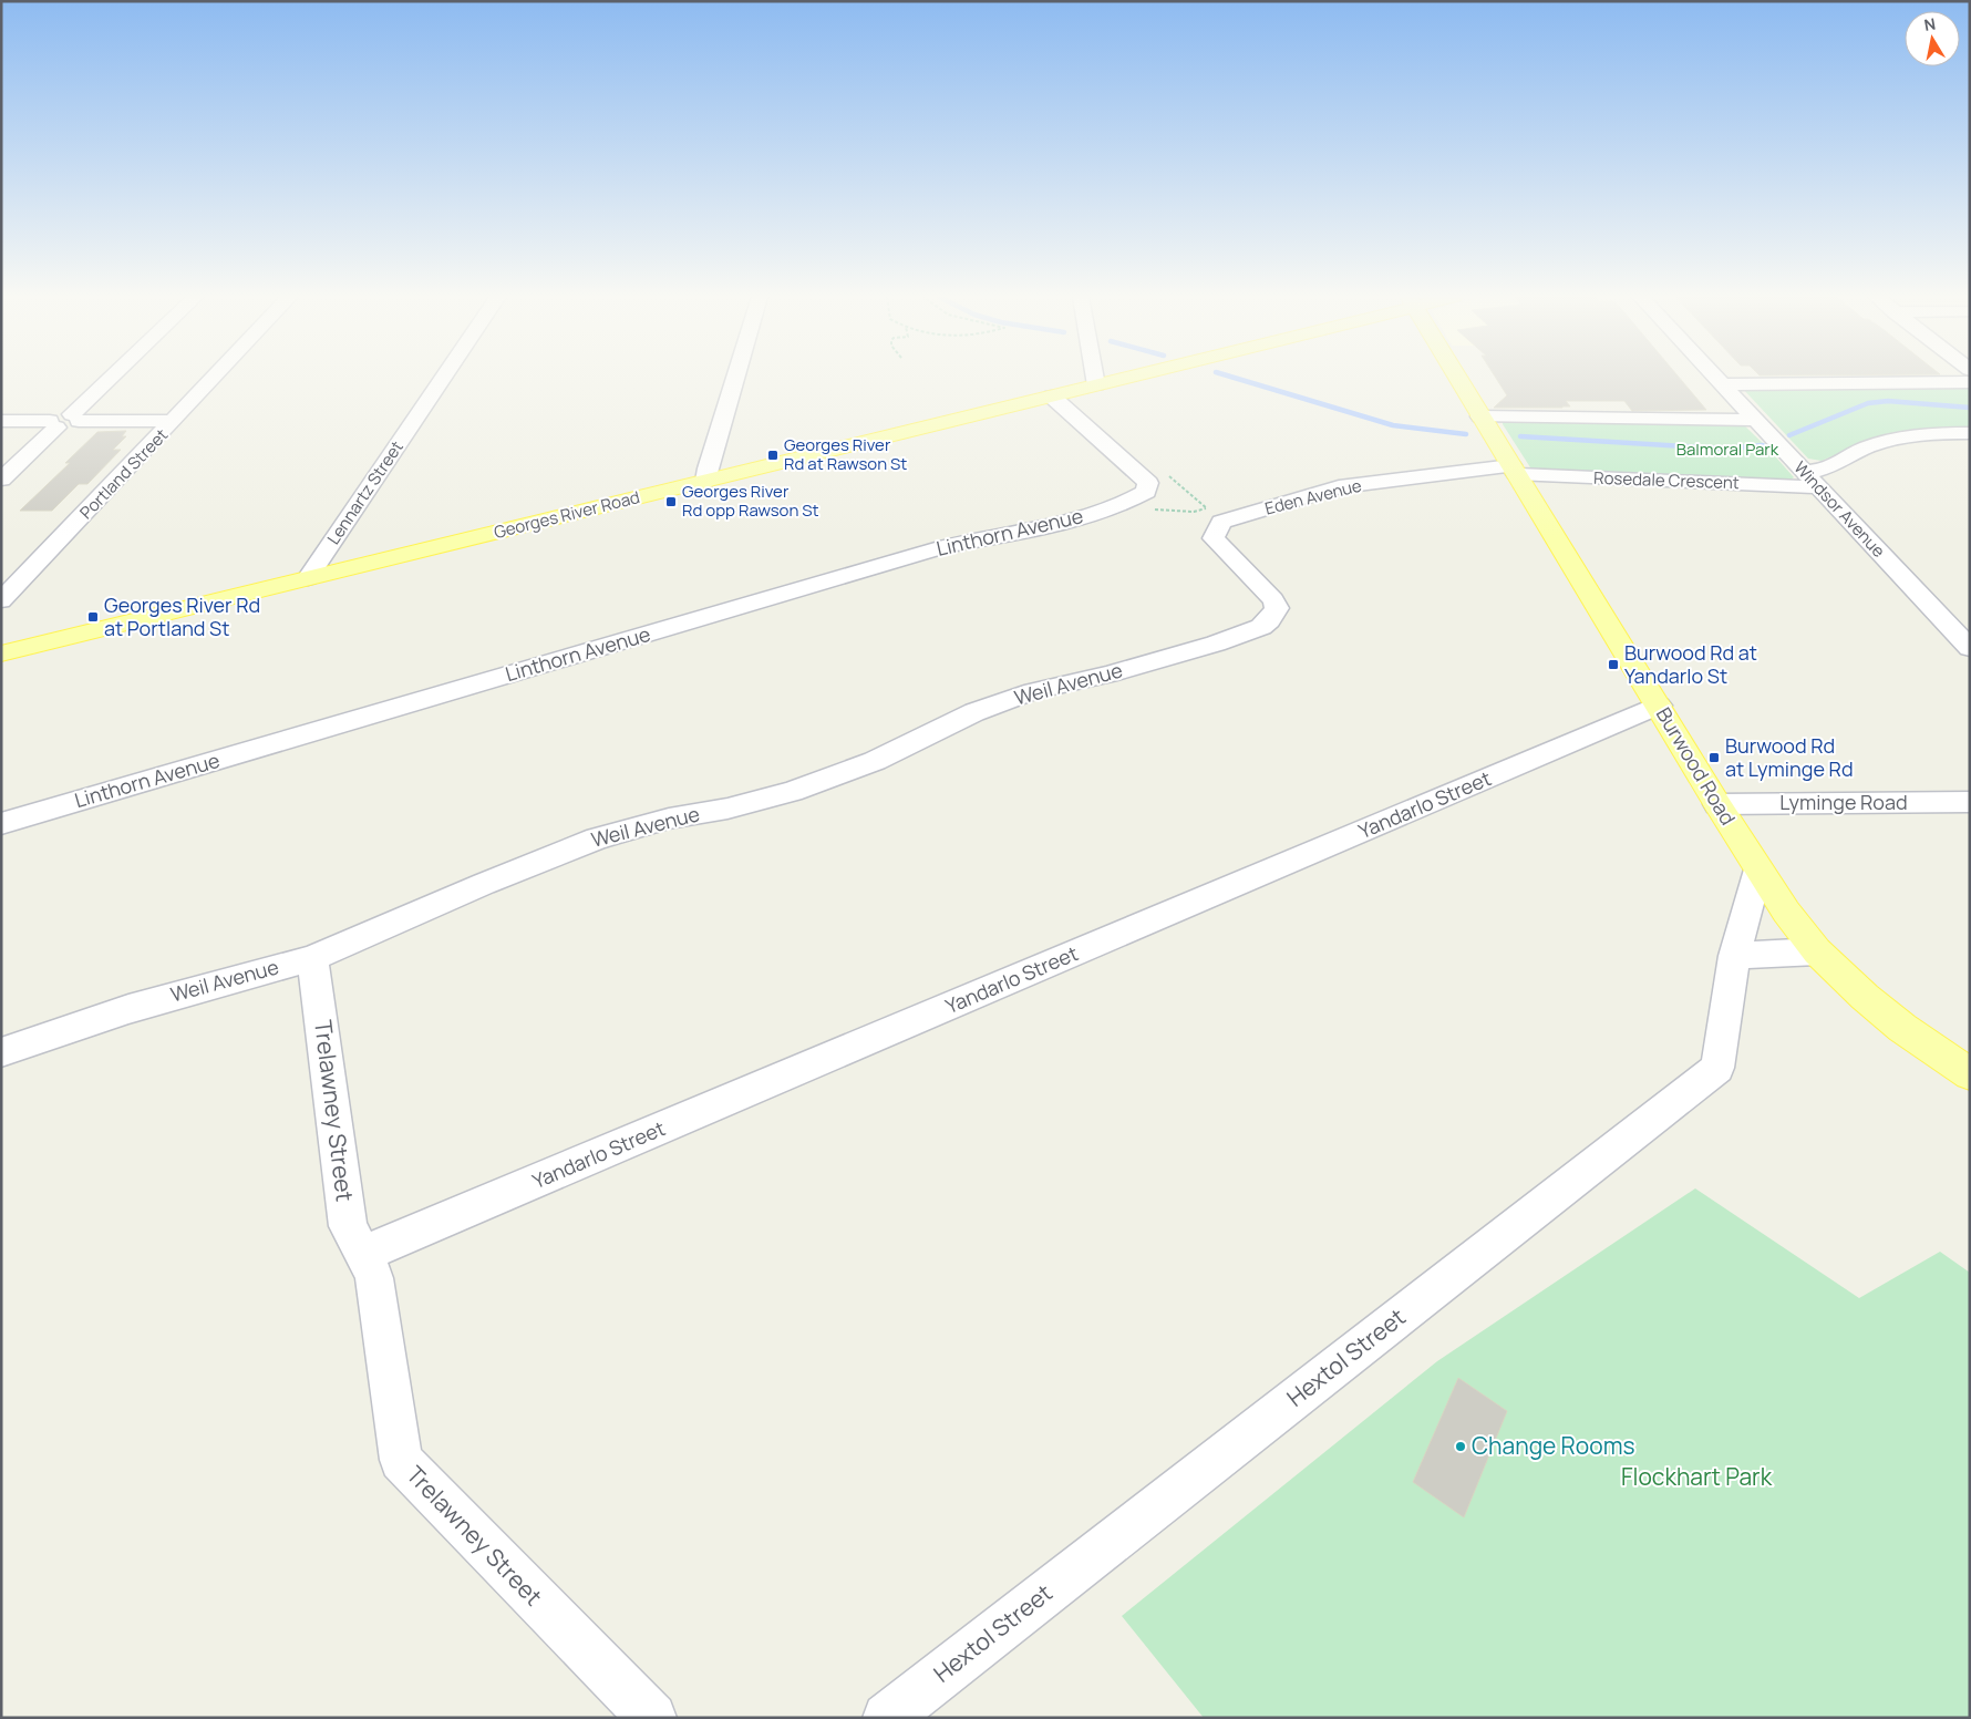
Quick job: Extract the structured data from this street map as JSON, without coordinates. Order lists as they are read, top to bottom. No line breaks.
{"streets":{"main road":["Georges River Road","Burwood Road"],"street":["Portland Street","Rosedale Crescent","Lennartz Street","Eden Avenue","Windsor Avenue","Linthorn Avenue","Weil Avenue","Lyminge Road","Yandarlo Street","Trelawney Street","Hextol Street"]},"crossings":[["Rosedale Crescent","Eden Avenue"],["Rosedale Crescent","Windsor Avenue"],["Rosedale Crescent","Burwood Road"],["Lennartz Street","Georges River Road"],["Eden Avenue","Weil Avenue"],["Eden Avenue","Burwood Road"],["Georges River Road","Linthorn Avenue"],["Weil Avenue","Trelawney Street"],["Burwood Road","Lyminge Road"],["Burwood Road","Yandarlo Street"],["Burwood Road","Hextol Street"],["Yandarlo Street","Trelawney Street"]],"parks":["Balmoral Park","Flockhart Park"],"places":{"transit":["Georges River Rd at Rawson St","Georges River Rd opp Rawson St","Georges River Rd at Portland St","Burwood Rd at Yandarlo St","Burwood Rd at Lyminge Rd"],"other":["Change Rooms"]},"north":"top"}
